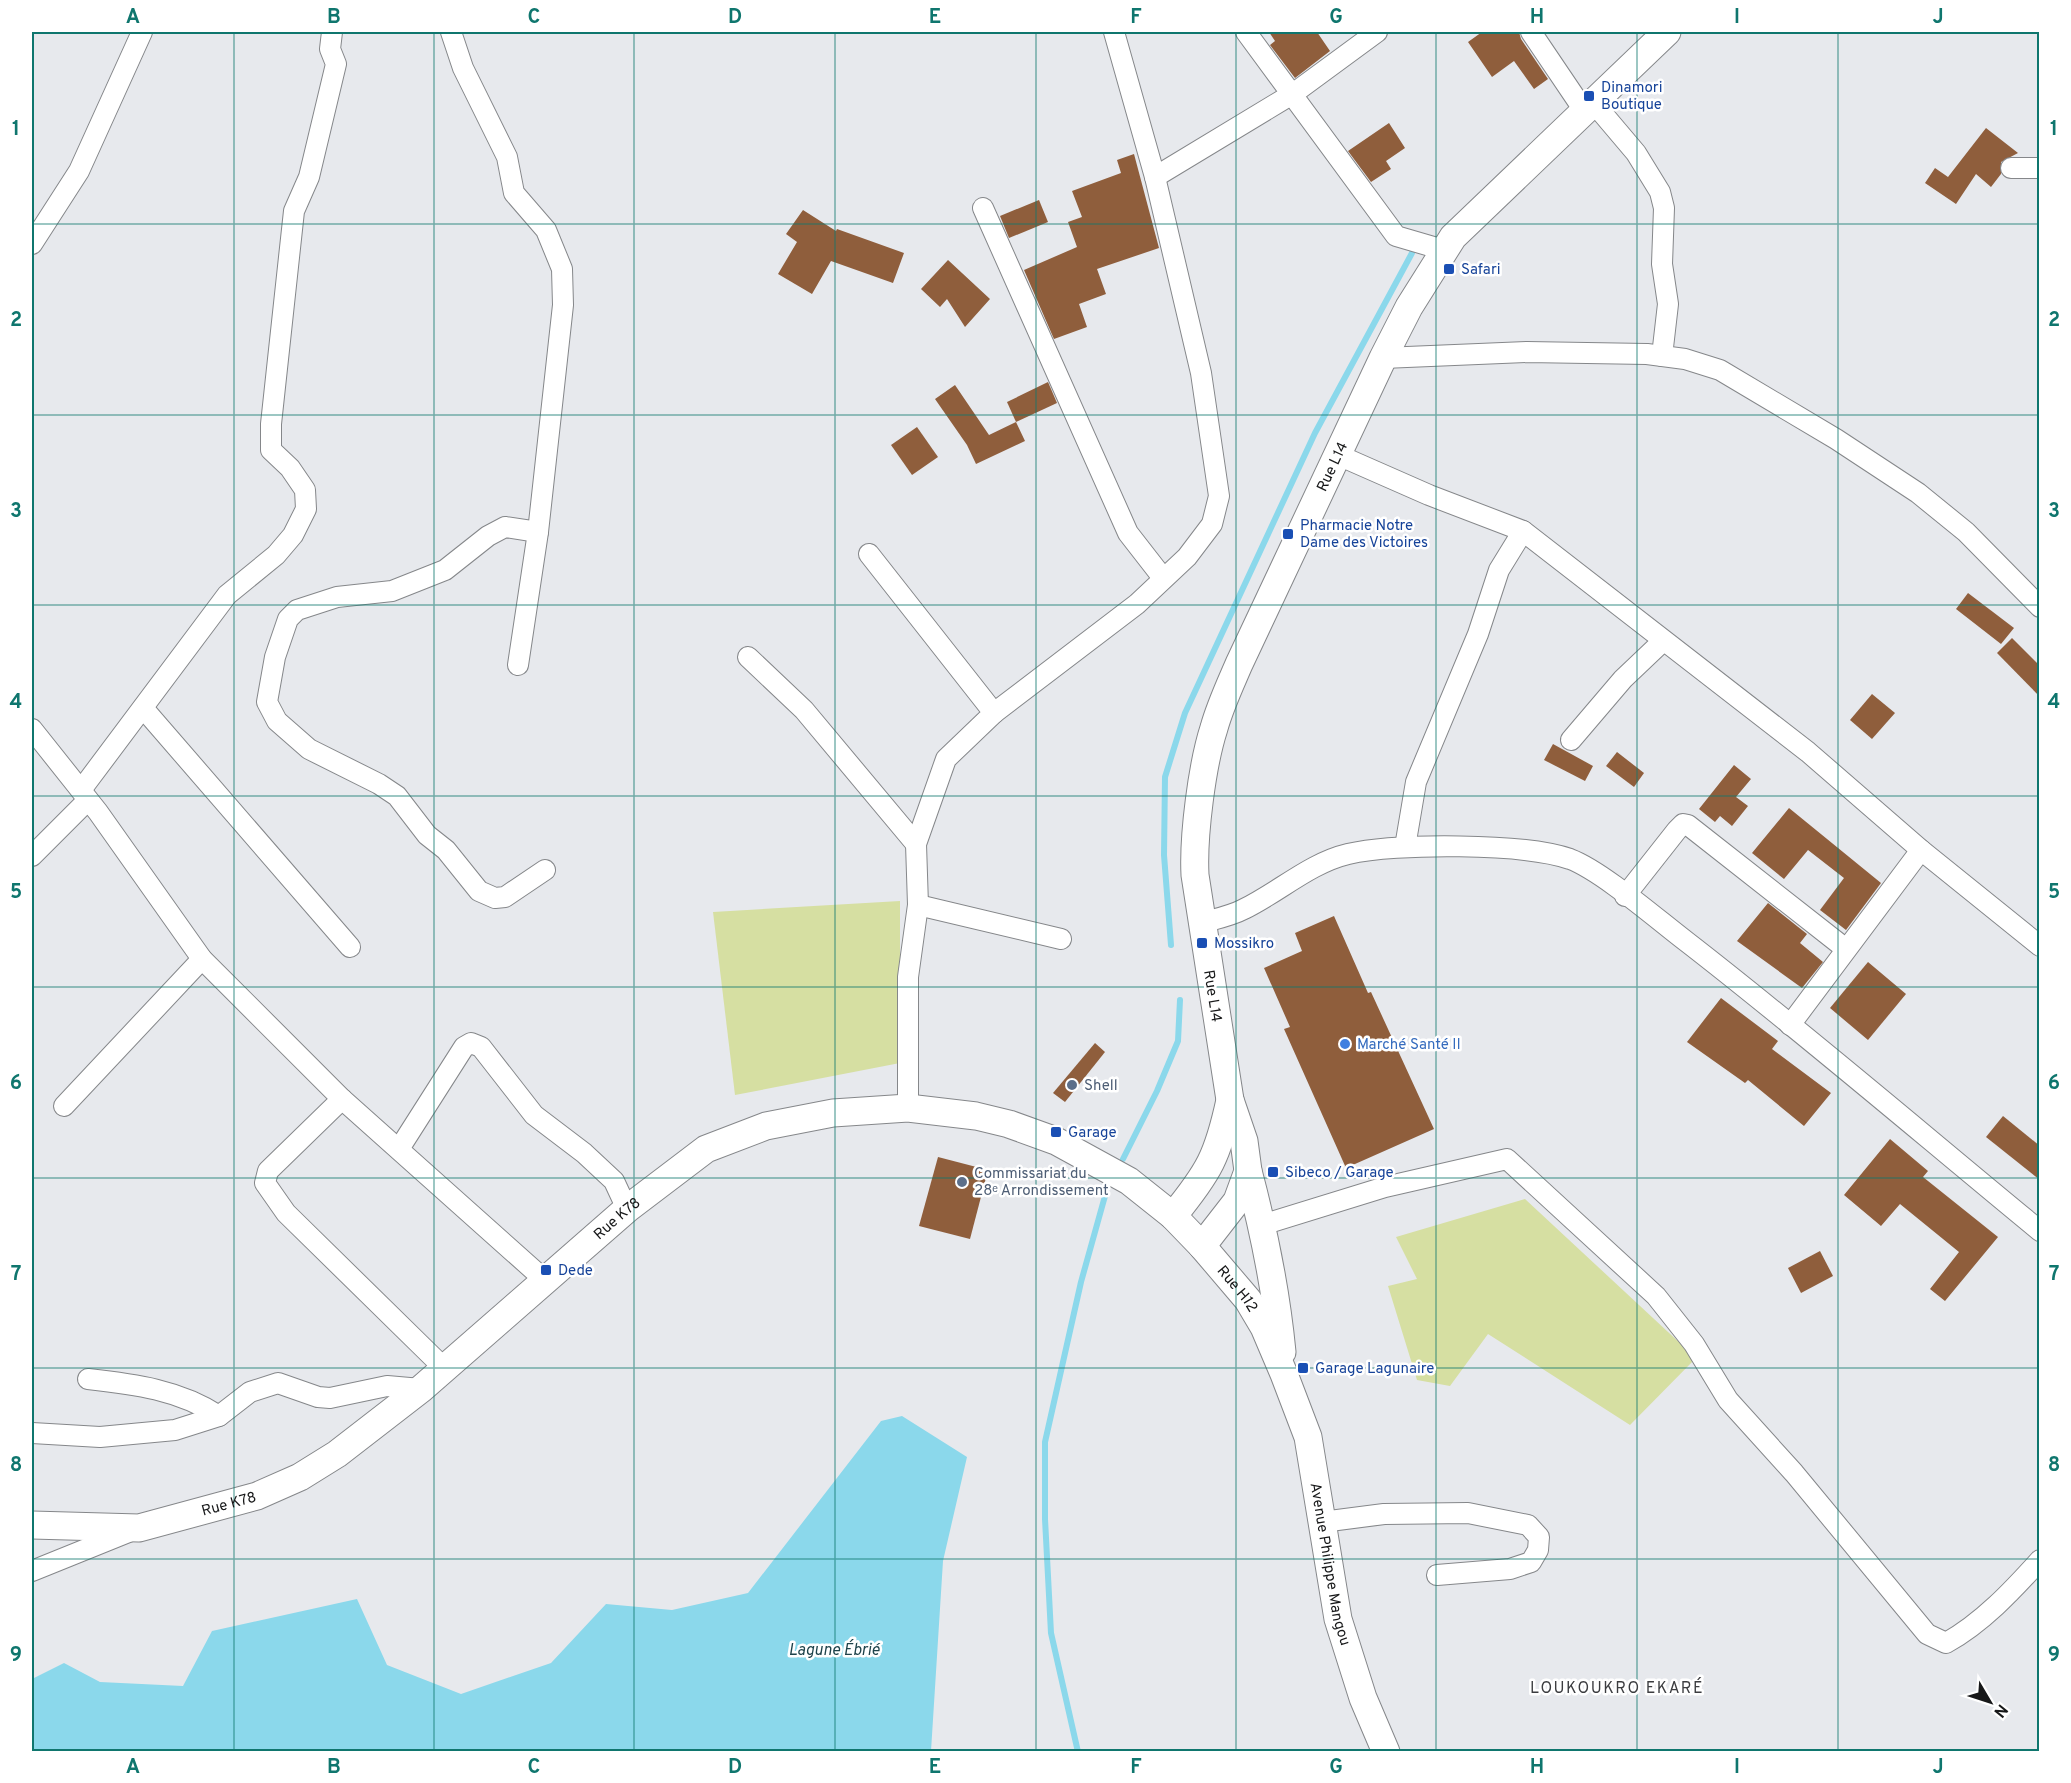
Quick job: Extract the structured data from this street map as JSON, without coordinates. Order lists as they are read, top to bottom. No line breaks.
{"streets":{"street":["Rue L14","Rue K78","Rue H12","Avenue Philippe Mangou"]},"crossings":[["Rue L14","Rue K78"],["Rue L14","Rue H12"],["Rue K78","Rue H12"],["Rue H12","Avenue Philippe Mangou"]],"districts":["LOUKOUKRO EKARÉ"],"water":["Lagune Ébrié"],"places":{"transit":["Dinamori Boutique","Safari","Pharmacie Notre Dame des Victoires","Mossikro","Garage","Sibeco / Garage","Dede","Garage Lagunaire"],"other":["Marché Santé II","Shell","Commissariat du 28ᵉ Arrondissement"]},"north":"bottom right","grid":{"columns":["A","B","C","D","E","F","G","H","I","J"],"rows":["1","2","3","4","5","6","7","8","9"]}}
